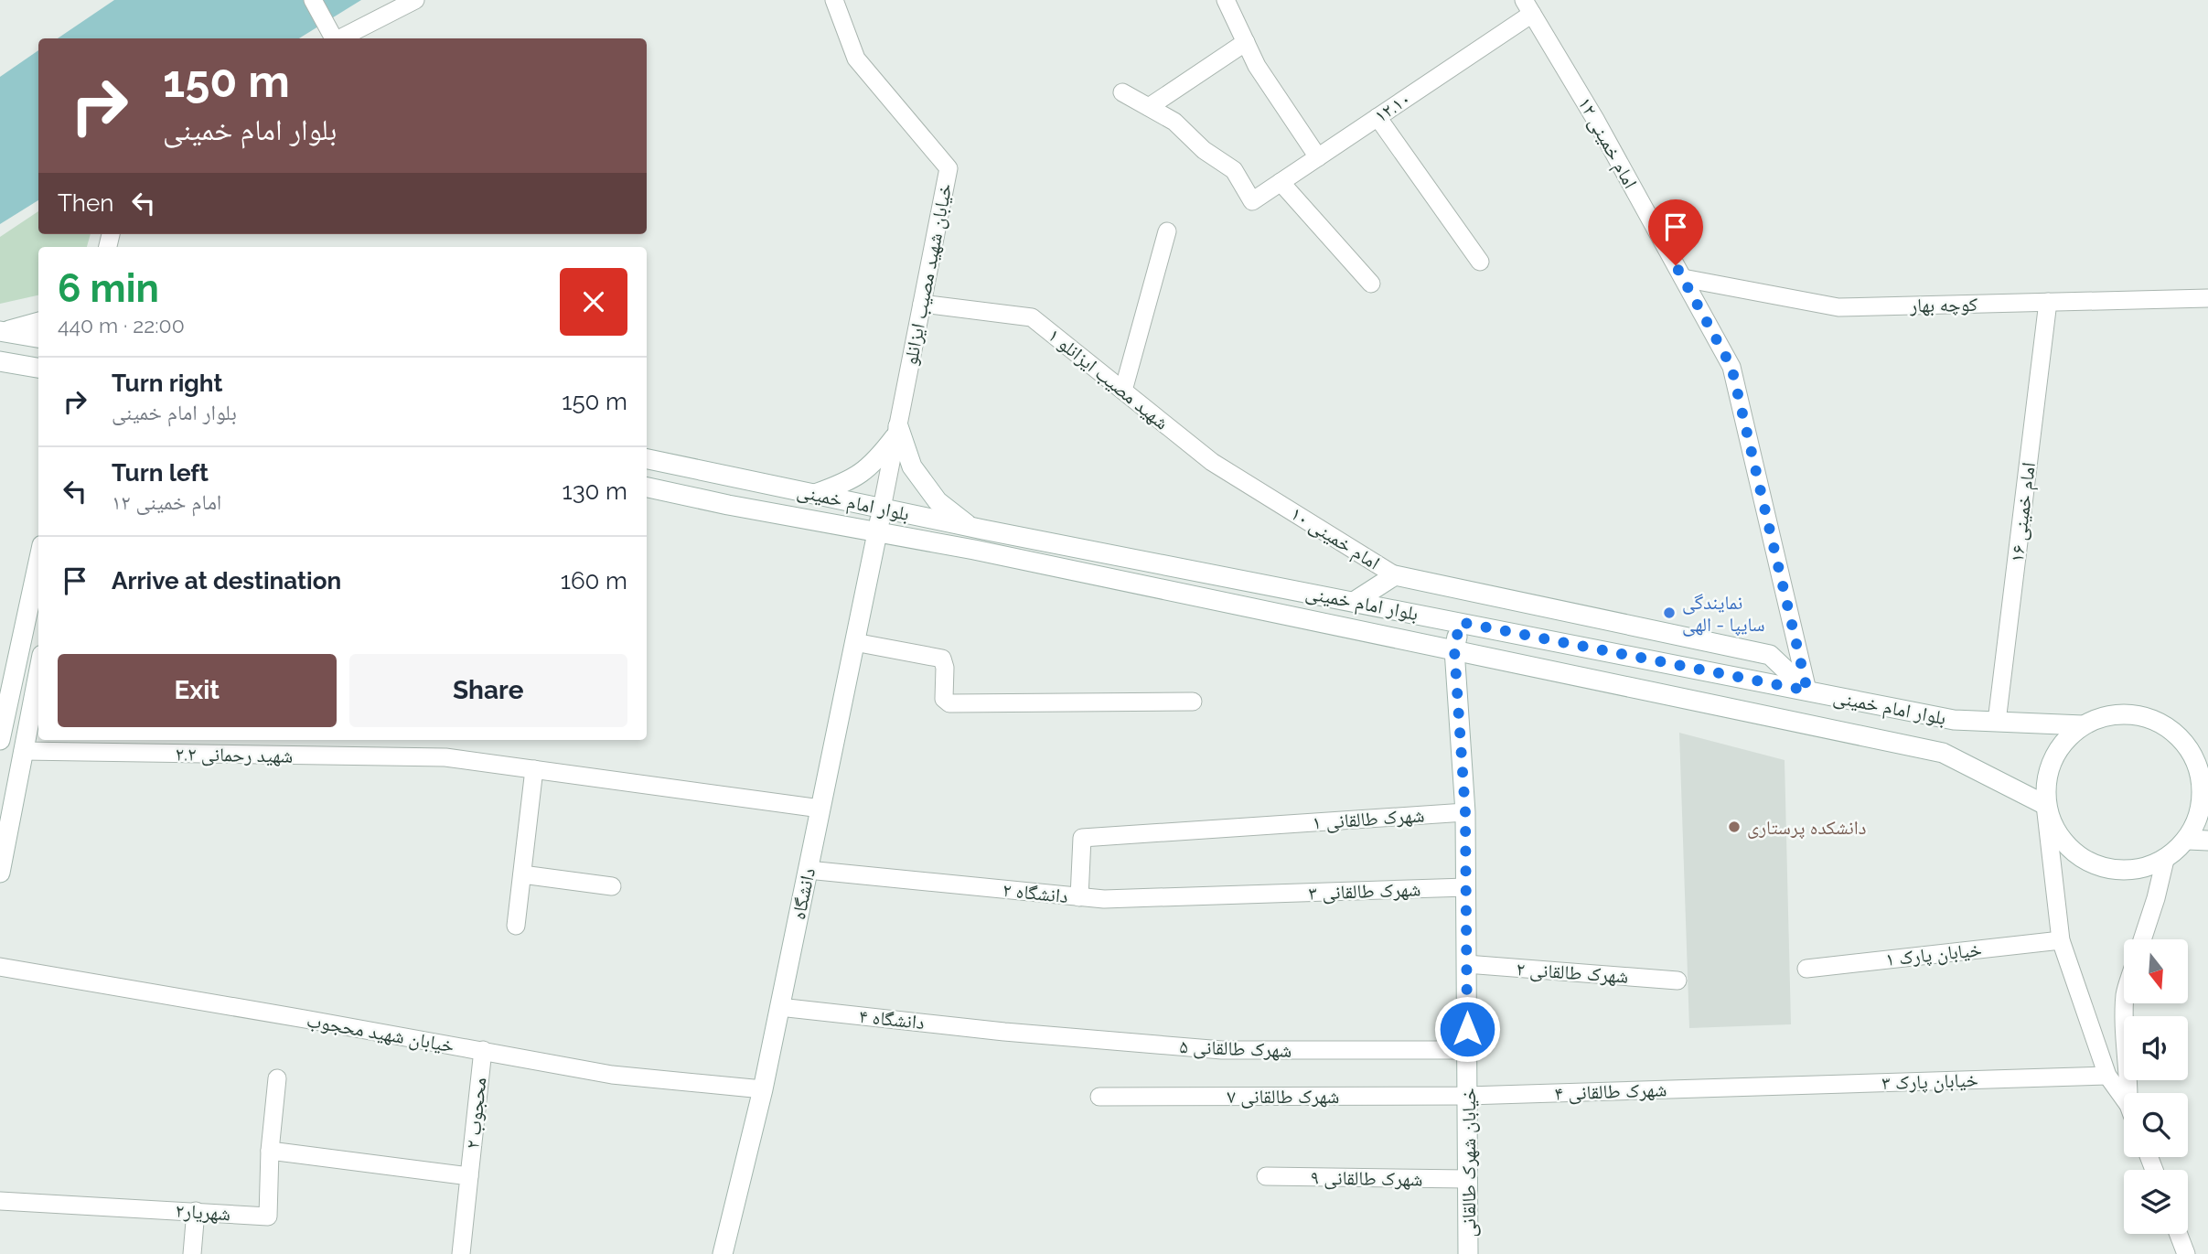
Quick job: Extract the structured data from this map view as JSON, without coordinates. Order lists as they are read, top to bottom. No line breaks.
{"streets":{"main road":["بلوار امام خمینی","دانشگاه","خیابان شهرک طالقانی"],"street":["۱۲.۱۰","امام خمینی ۱۲","خیابان شهید مصیب ایزانلو","کوچه بهار","شهید مصیب ایزانلو ۱","امام خمینی ۱۶","امام خمینی ۱۰","شهید رحمانی ۲.۲","شهرک طالقانی ۱","شهرک طالقانی ۳","دانشگاه ۲","خیابان پارک ۱","شهرک طالقانی ۲","دانشگاه ۴","خیابان شهید محجوب","شهرک طالقانی ۵","خیابان پارک ۳","شهرک طالقانی ۴","شهرک طالقانی ۷","محجوب ۲","شهرک طالقانی ۹","شهریار۲"]},"crossings":[["۱۲.۱۰","امام خمینی ۱۲"],["امام خمینی ۱۲","کوچه بهار"],["امام خمینی ۱۲","بلوار امام خمینی"],["خیابان شهید مصیب ایزانلو","شهید مصیب ایزانلو ۱"],["خیابان شهید مصیب ایزانلو","بلوار امام خمینی"],["خیابان شهید مصیب ایزانلو","دانشگاه"],["کوچه بهار","امام خمینی ۱۶"],["شهید مصیب ایزانلو ۱","امام خمینی ۱۰"],["بلوار امام خمینی","امام خمینی ۱۶"],["بلوار امام خمینی","دانشگاه"],["بلوار امام خمینی","خیابان شهرک طالقانی"],["شهید رحمانی ۲.۲","دانشگاه"],["شهرک طالقانی ۱","دانشگاه ۲"],["شهرک طالقانی ۱","خیابان شهرک طالقانی"],["شهرک طالقانی ۳","دانشگاه ۲"],["شهرک طالقانی ۳","خیابان شهرک طالقانی"],["دانشگاه ۲","دانشگاه"],["دانشگاه","دانشگاه ۴"],["دانشگاه","خیابان شهید محجوب"],["شهرک طالقانی ۲","خیابان شهرک طالقانی"],["دانشگاه ۴","شهرک طالقانی ۵"],["خیابان شهید محجوب","محجوب ۲"],["شهرک طالقانی ۵","خیابان شهرک طالقانی"],["خیابان پارک ۳","شهرک طالقانی ۴"],["شهرک طالقانی ۴","شهرک طالقانی ۷"],["شهرک طالقانی ۴","خیابان شهرک طالقانی"],["شهرک طالقانی ۷","خیابان شهرک طالقانی"],["خیابان شهرک طالقانی","شهرک طالقانی ۹"]],"places":["نمایندگی سایپا - الهی","دانشکده پرستاری"],"north":"bottom","page":{"turn":["150 m","بلوار امام خمینی"],"then":"Then","heading":["6 min","440 m · 22:00"],"list":[{"name":"Turn right","note":"بلوار امام خمینی","value":"150 m"},{"name":"Turn left","note":"امام خمینی ۱۲","value":"130 m"},{"name":"Arrive at destination","value":"160 m"}],"buttons":["Exit","Share"]}}
